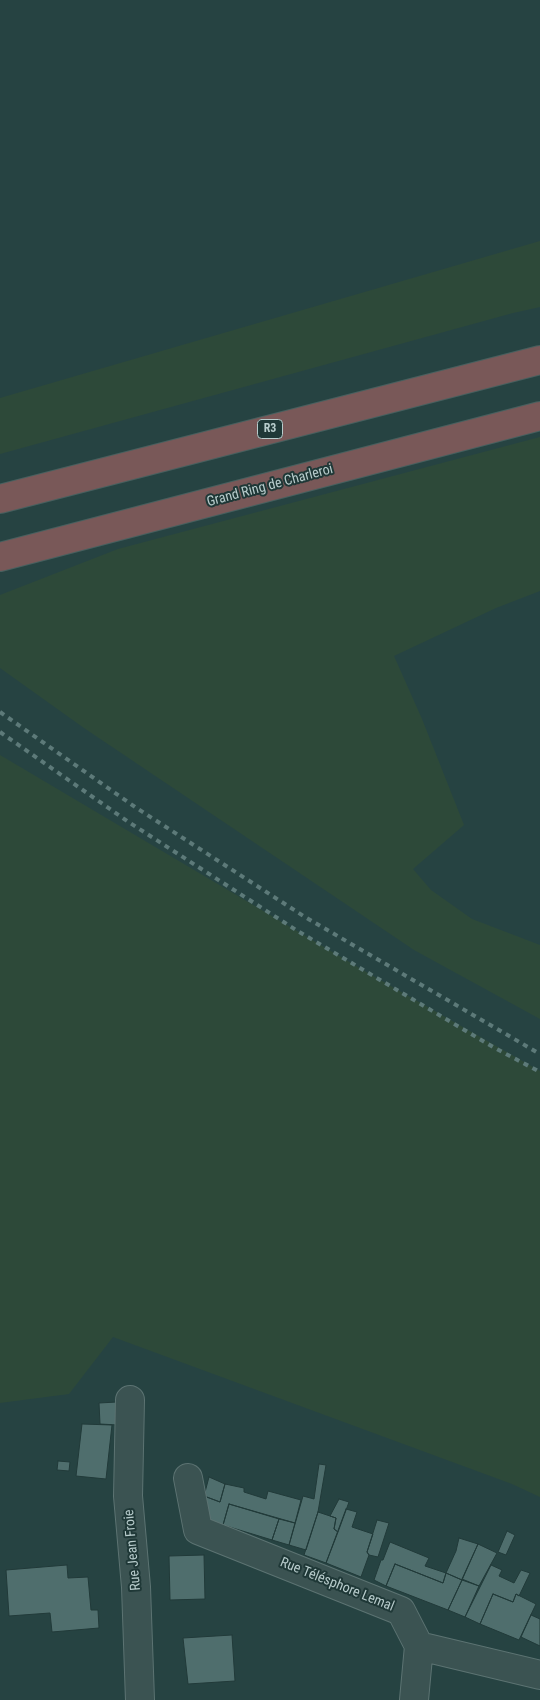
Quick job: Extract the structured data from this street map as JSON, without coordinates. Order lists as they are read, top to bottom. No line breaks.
{"streets":{"highway":["R3","Grand Ring de Charleroi"],"street":["Rue Jean Froie","Rue Télésphore Lemal"]}}
